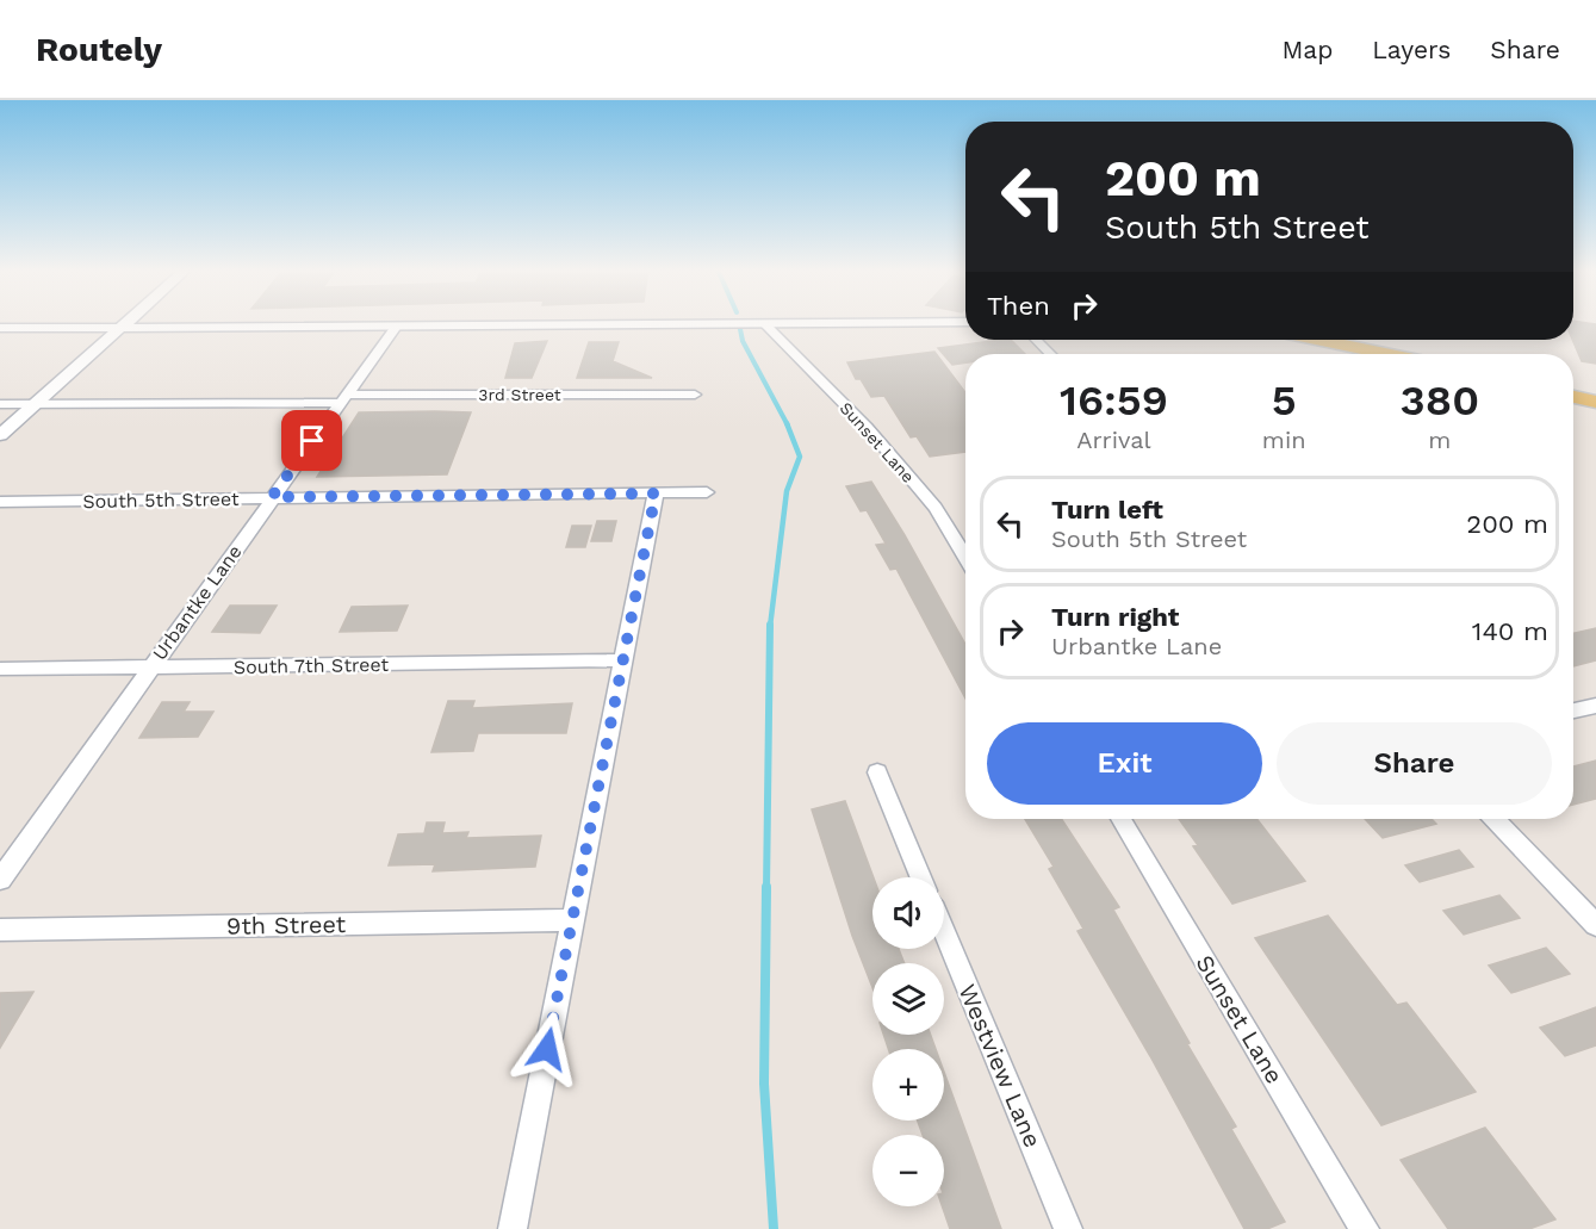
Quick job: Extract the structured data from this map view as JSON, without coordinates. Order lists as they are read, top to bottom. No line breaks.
{"streets":{"street":["3rd Street","Sunset Lane","South 5th Street","Urbantke Lane","South 7th Street","9th Street","Westview Lane"]},"crossings":[["3rd Street","Urbantke Lane"],["South 5th Street","Urbantke Lane"],["Urbantke Lane","South 7th Street"]],"page":{"header":"Routely","nav":["Map","Layers","Share"],"turn":["200 m","South 5th Street"],"then":"Then","eta":["16:59","Arrival","5","min","380","m"],"list":[{"name":"Turn left","note":"South 5th Street","value":"200 m"},{"name":"Turn right","note":"Urbantke Lane","value":"140 m"}],"buttons":["Exit","Share"],"map_buttons":["+","−"]}}
